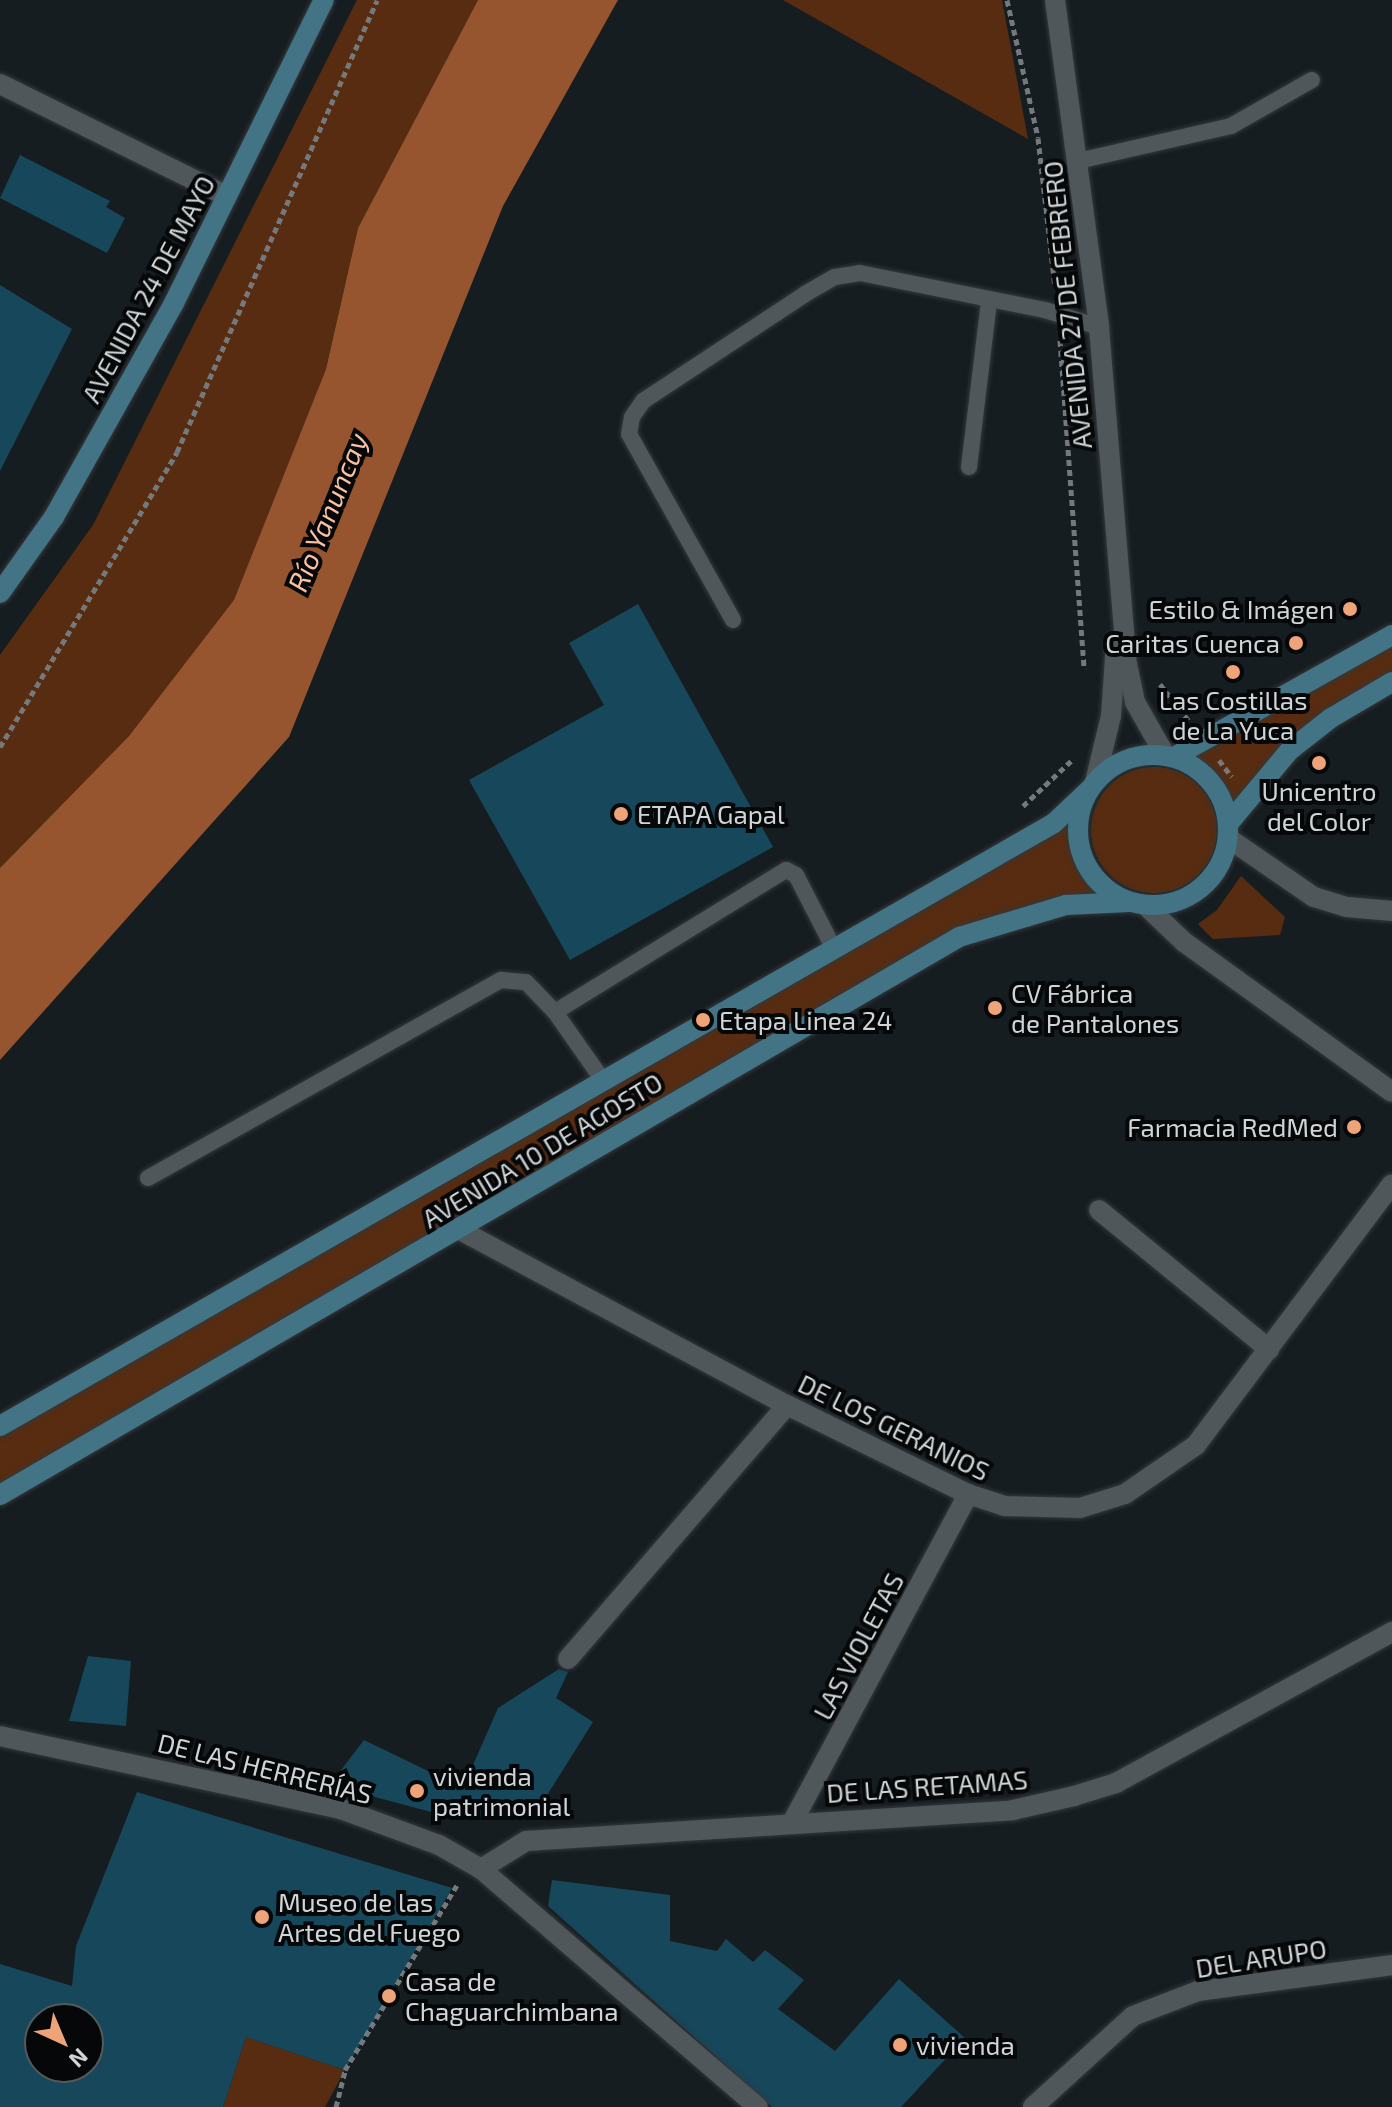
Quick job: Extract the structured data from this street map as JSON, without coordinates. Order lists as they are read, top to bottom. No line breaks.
{"streets":{"main road":["AVENIDA 24 DE MAYO","AVENIDA 10 DE AGOSTO"],"street":["AVENIDA 27 DE FEBRERO","DE LOS GERANIOS","LAS VIOLETAS","DE LAS HERRERÍAS","DE LAS RETAMAS","DEL ARUPO"]},"crossings":[["AVENIDA 27 DE FEBRERO","AVENIDA 10 DE AGOSTO"],["AVENIDA 10 DE AGOSTO","DE LOS GERANIOS"],["DE LOS GERANIOS","LAS VIOLETAS"],["LAS VIOLETAS","DE LAS RETAMAS"],["DE LAS HERRERÍAS","DE LAS RETAMAS"]],"water":["Río Yanuncay"],"places":["Estilo & Imágen","Caritas Cuenca","Las Costillas de La Yuca","Unicentro del Color","ETAPA Gapal","CV Fábrica de Pantalones","Etapa Linea 24","Farmacia RedMed","vivienda patrimonial","Museo de las Artes del Fuego","Casa de Chaguarchimbana","vivienda"],"north":"bottom right"}
